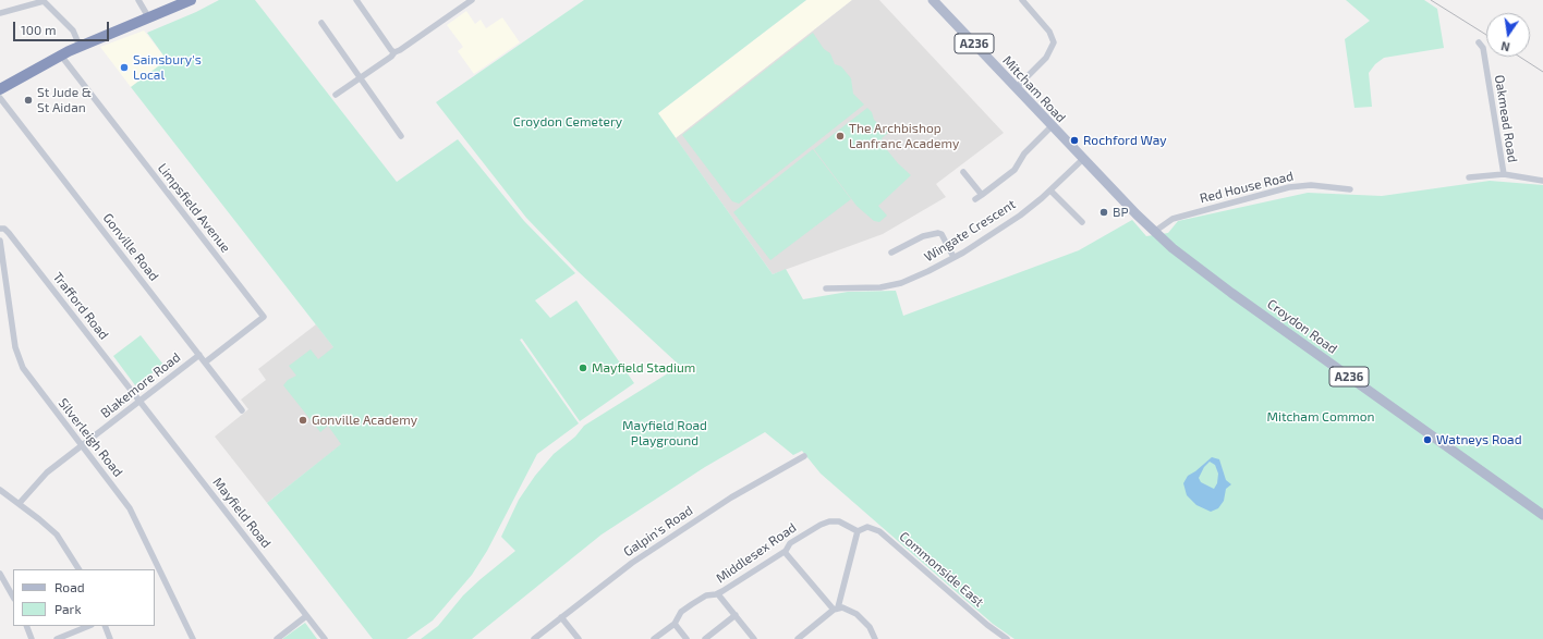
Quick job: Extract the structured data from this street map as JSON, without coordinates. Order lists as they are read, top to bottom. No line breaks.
{"streets":{"main road":["A236","Mitcham Road","Croydon Road"],"street":["Oakmead Road","Red House Road","Limpsfield Avenue","Wingate Crescent","Gonville Road","Trafford Road","Blakemore Road","Silverleigh Road","Mayfield Road","Galpin's Road","Middlesex Road","Commonside East"]},"crossings":[["Mitcham Road","Red House Road"],["Mitcham Road","Wingate Crescent"],["Mitcham Road","Croydon Road"],["Red House Road","Croydon Road"],["Limpsfield Avenue","Gonville Road"],["Gonville Road","Blakemore Road"],["Trafford Road","Blakemore Road"],["Trafford Road","Mayfield Road"],["Blakemore Road","Silverleigh Road"],["Blakemore Road","Mayfield Road"],["Middlesex Road","Commonside East"]],"parks":["Croydon Cemetery","Mitcham Common","Mayfield Road Playground"],"places":["Sainsbury's Local","St Jude & St Aidan","The Archbishop Lanfranc Academy","Rochford Way","BP","Mayfield Stadium","Gonville Academy","Watneys Road"],"legend":["Road","Park"],"scale_bar":"100 m","north":"bottom"}
